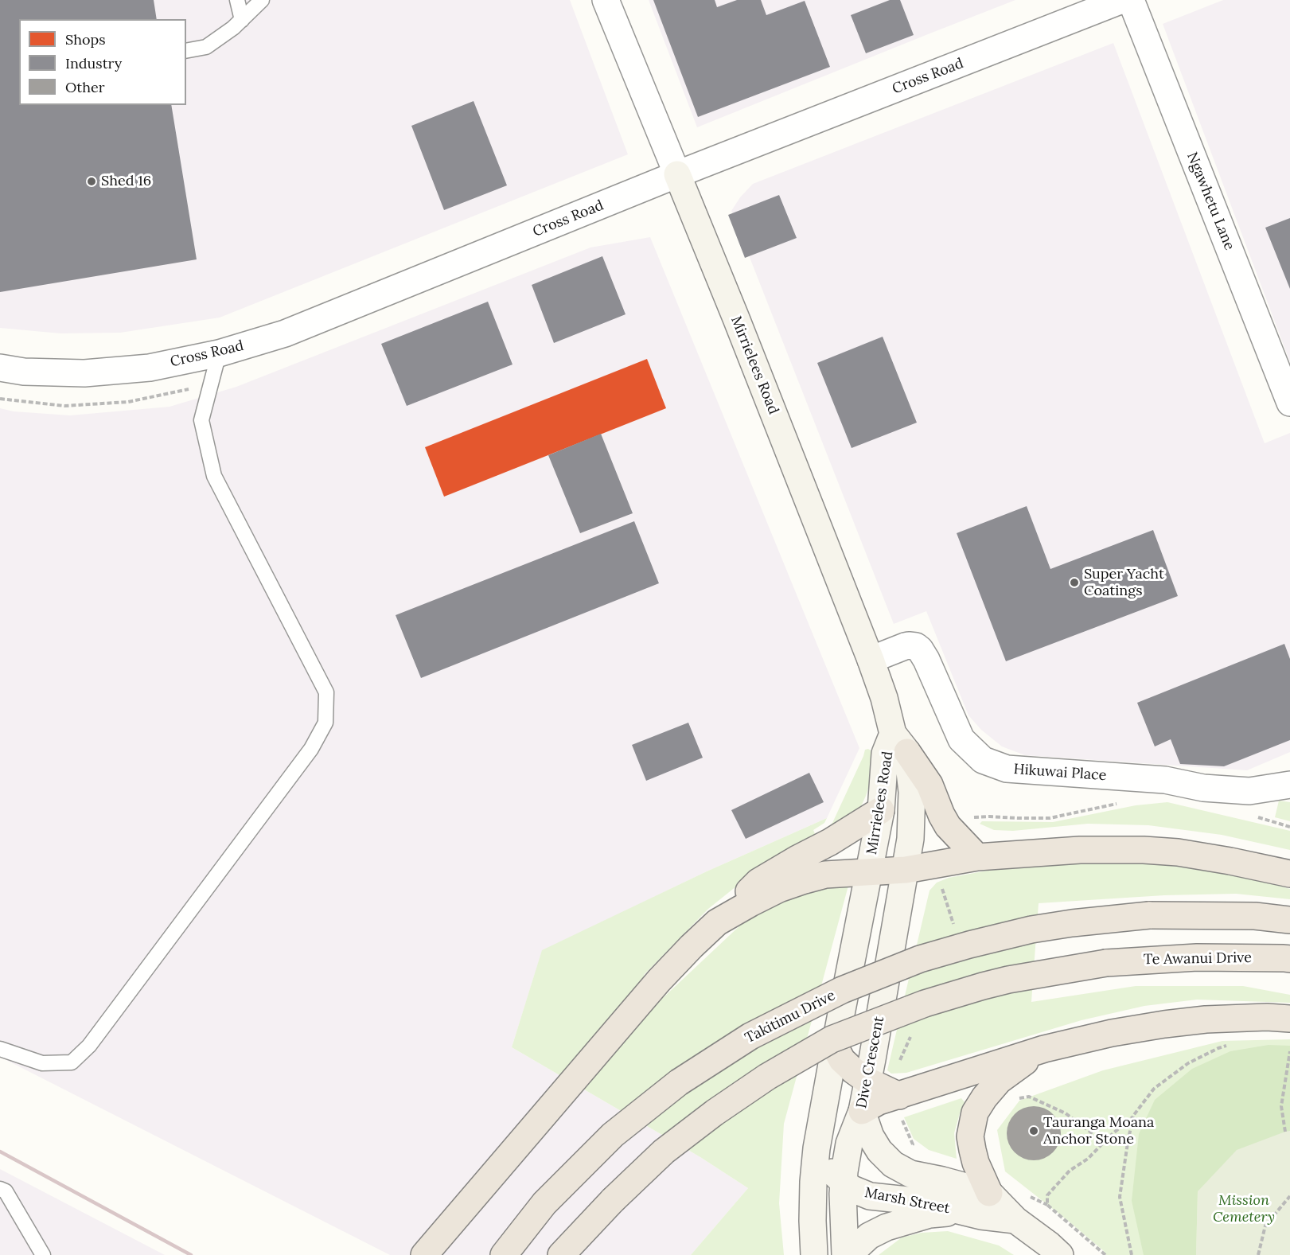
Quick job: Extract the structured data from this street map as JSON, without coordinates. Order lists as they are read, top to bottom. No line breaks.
{"streets":{"highway":["Te Awanui Drive","Takitimu Drive"],"main road":["Mirrielees Road","Dive Crescent","Marsh Street"],"street":["Cross Road","Ngawhetu Lane","Hikuwai Place"]},"crossings":[["Cross Road","Mirrielees Road"],["Mirrielees Road","Hikuwai Place"],["Mirrielees Road","Dive Crescent"],["Dive Crescent","Marsh Street"]],"parks":["Mission Cemetery"],"places":["Shed 16","Super Yacht Coatings","Tauranga Moana Anchor Stone"],"legend":["Shops","Industry","Other"]}
